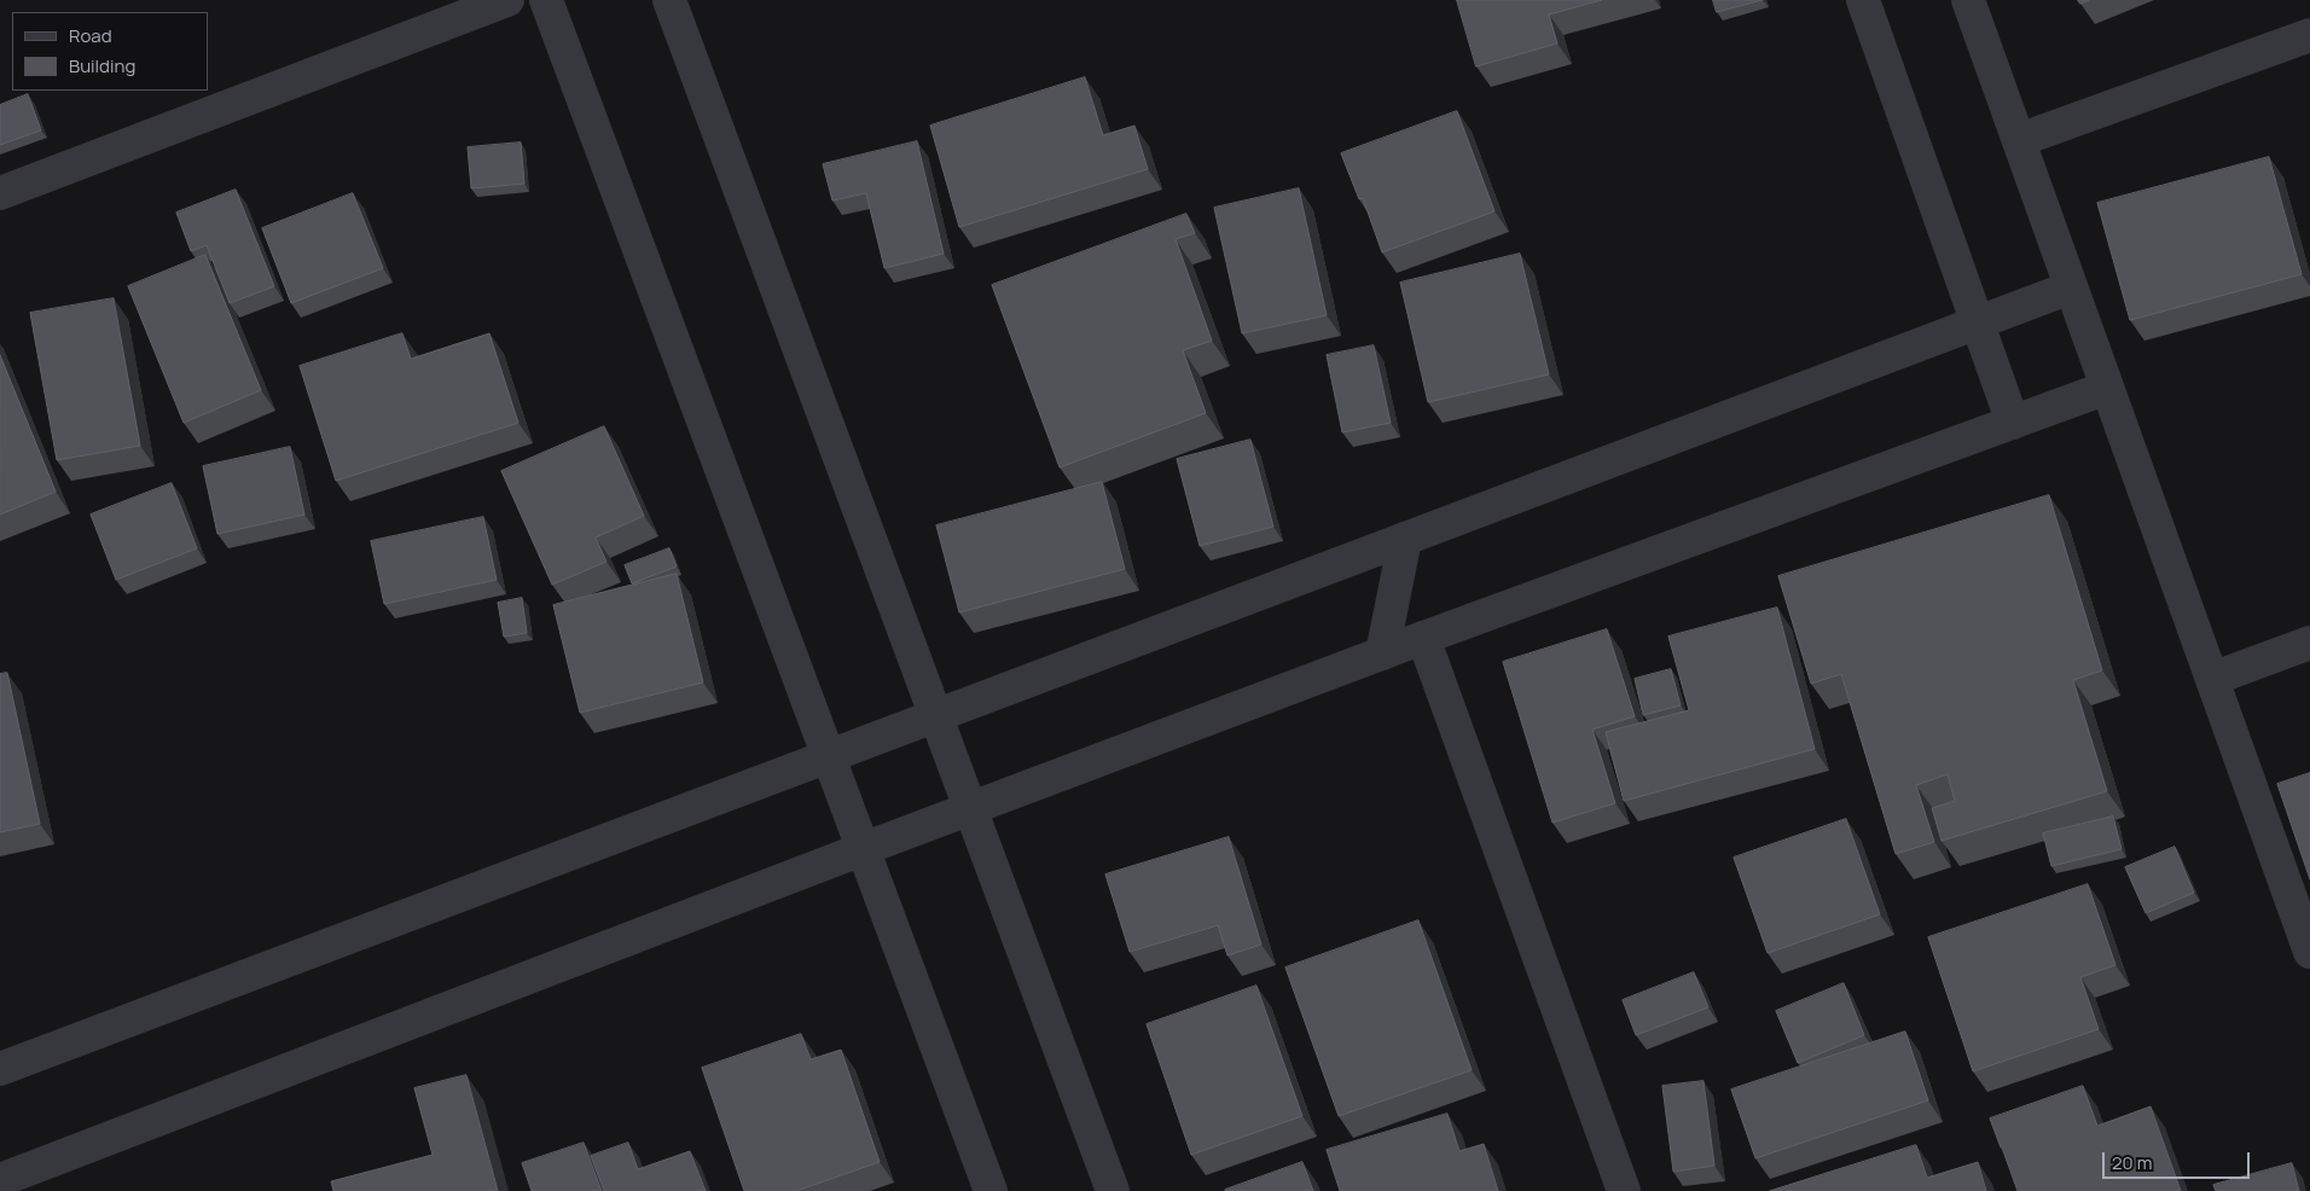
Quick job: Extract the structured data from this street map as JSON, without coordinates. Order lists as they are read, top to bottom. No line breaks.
{"legend":["Road","Building"],"scale_bar":"20 m"}
